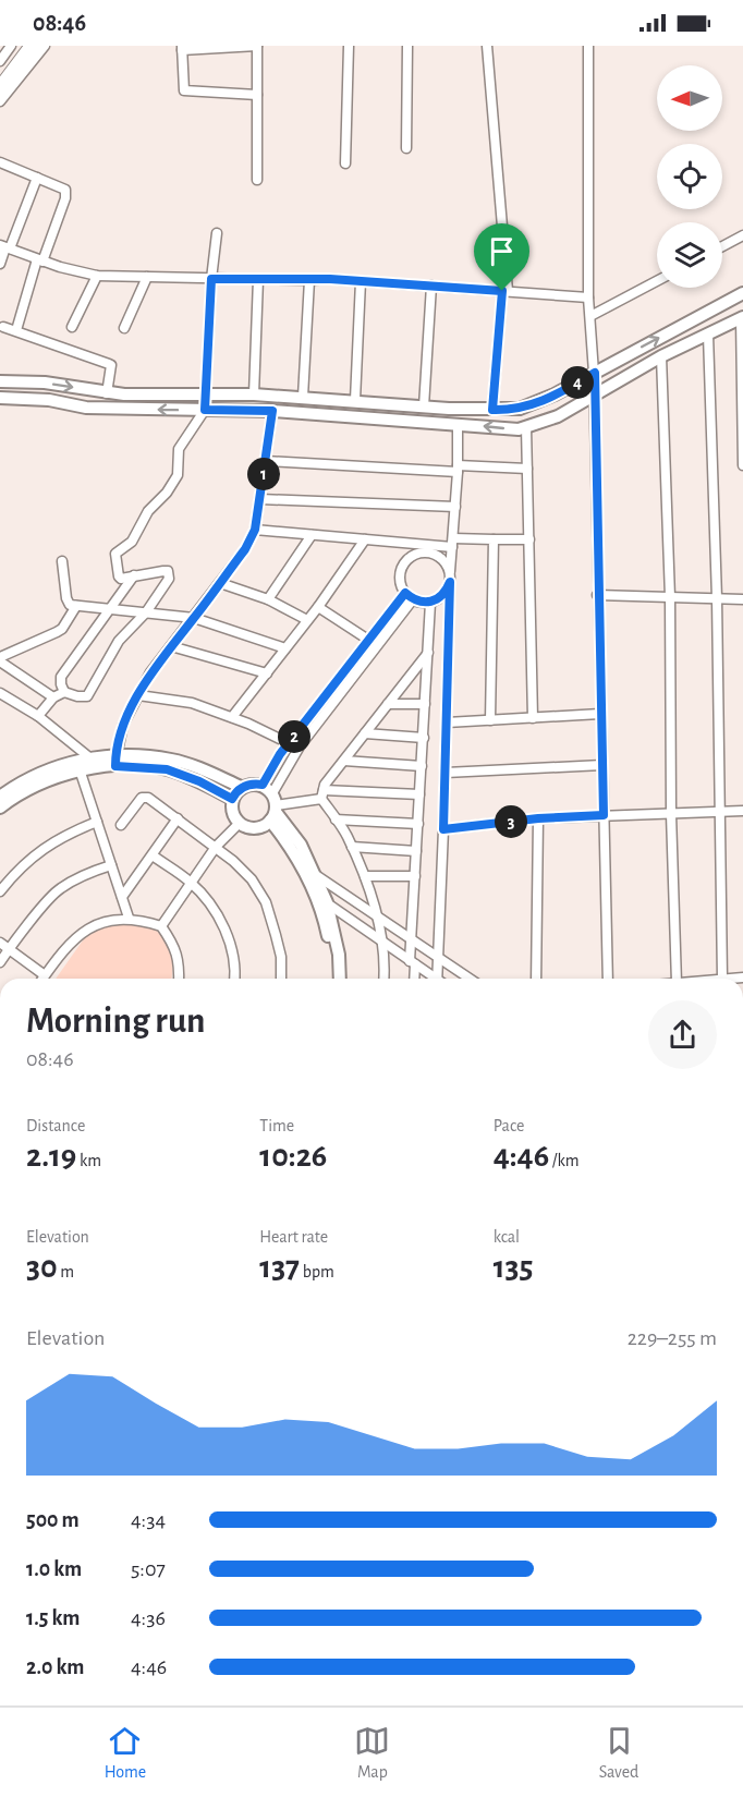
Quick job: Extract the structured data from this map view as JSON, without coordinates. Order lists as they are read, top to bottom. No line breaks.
{"north":"left","page":{"status":"08:46","pins":["4","1","2","3"],"heading":["Morning run","08:46"],"stats":[["Distance","2.19 km"],["Time","10:26"],["Pace","4:46 /km"],["Elevation","30 m"],["Heart rate","137 bpm"],["kcal","135"]],"chart":["Elevation","229–255 m"],"list":[{"name":"500 m","note":"4:34"},{"name":"1.0 km","note":"5:07"},{"name":"1.5 km","note":"4:36"},{"name":"2.0 km","note":"4:46"}],"tabs":["Home","Map","Saved"]}}
